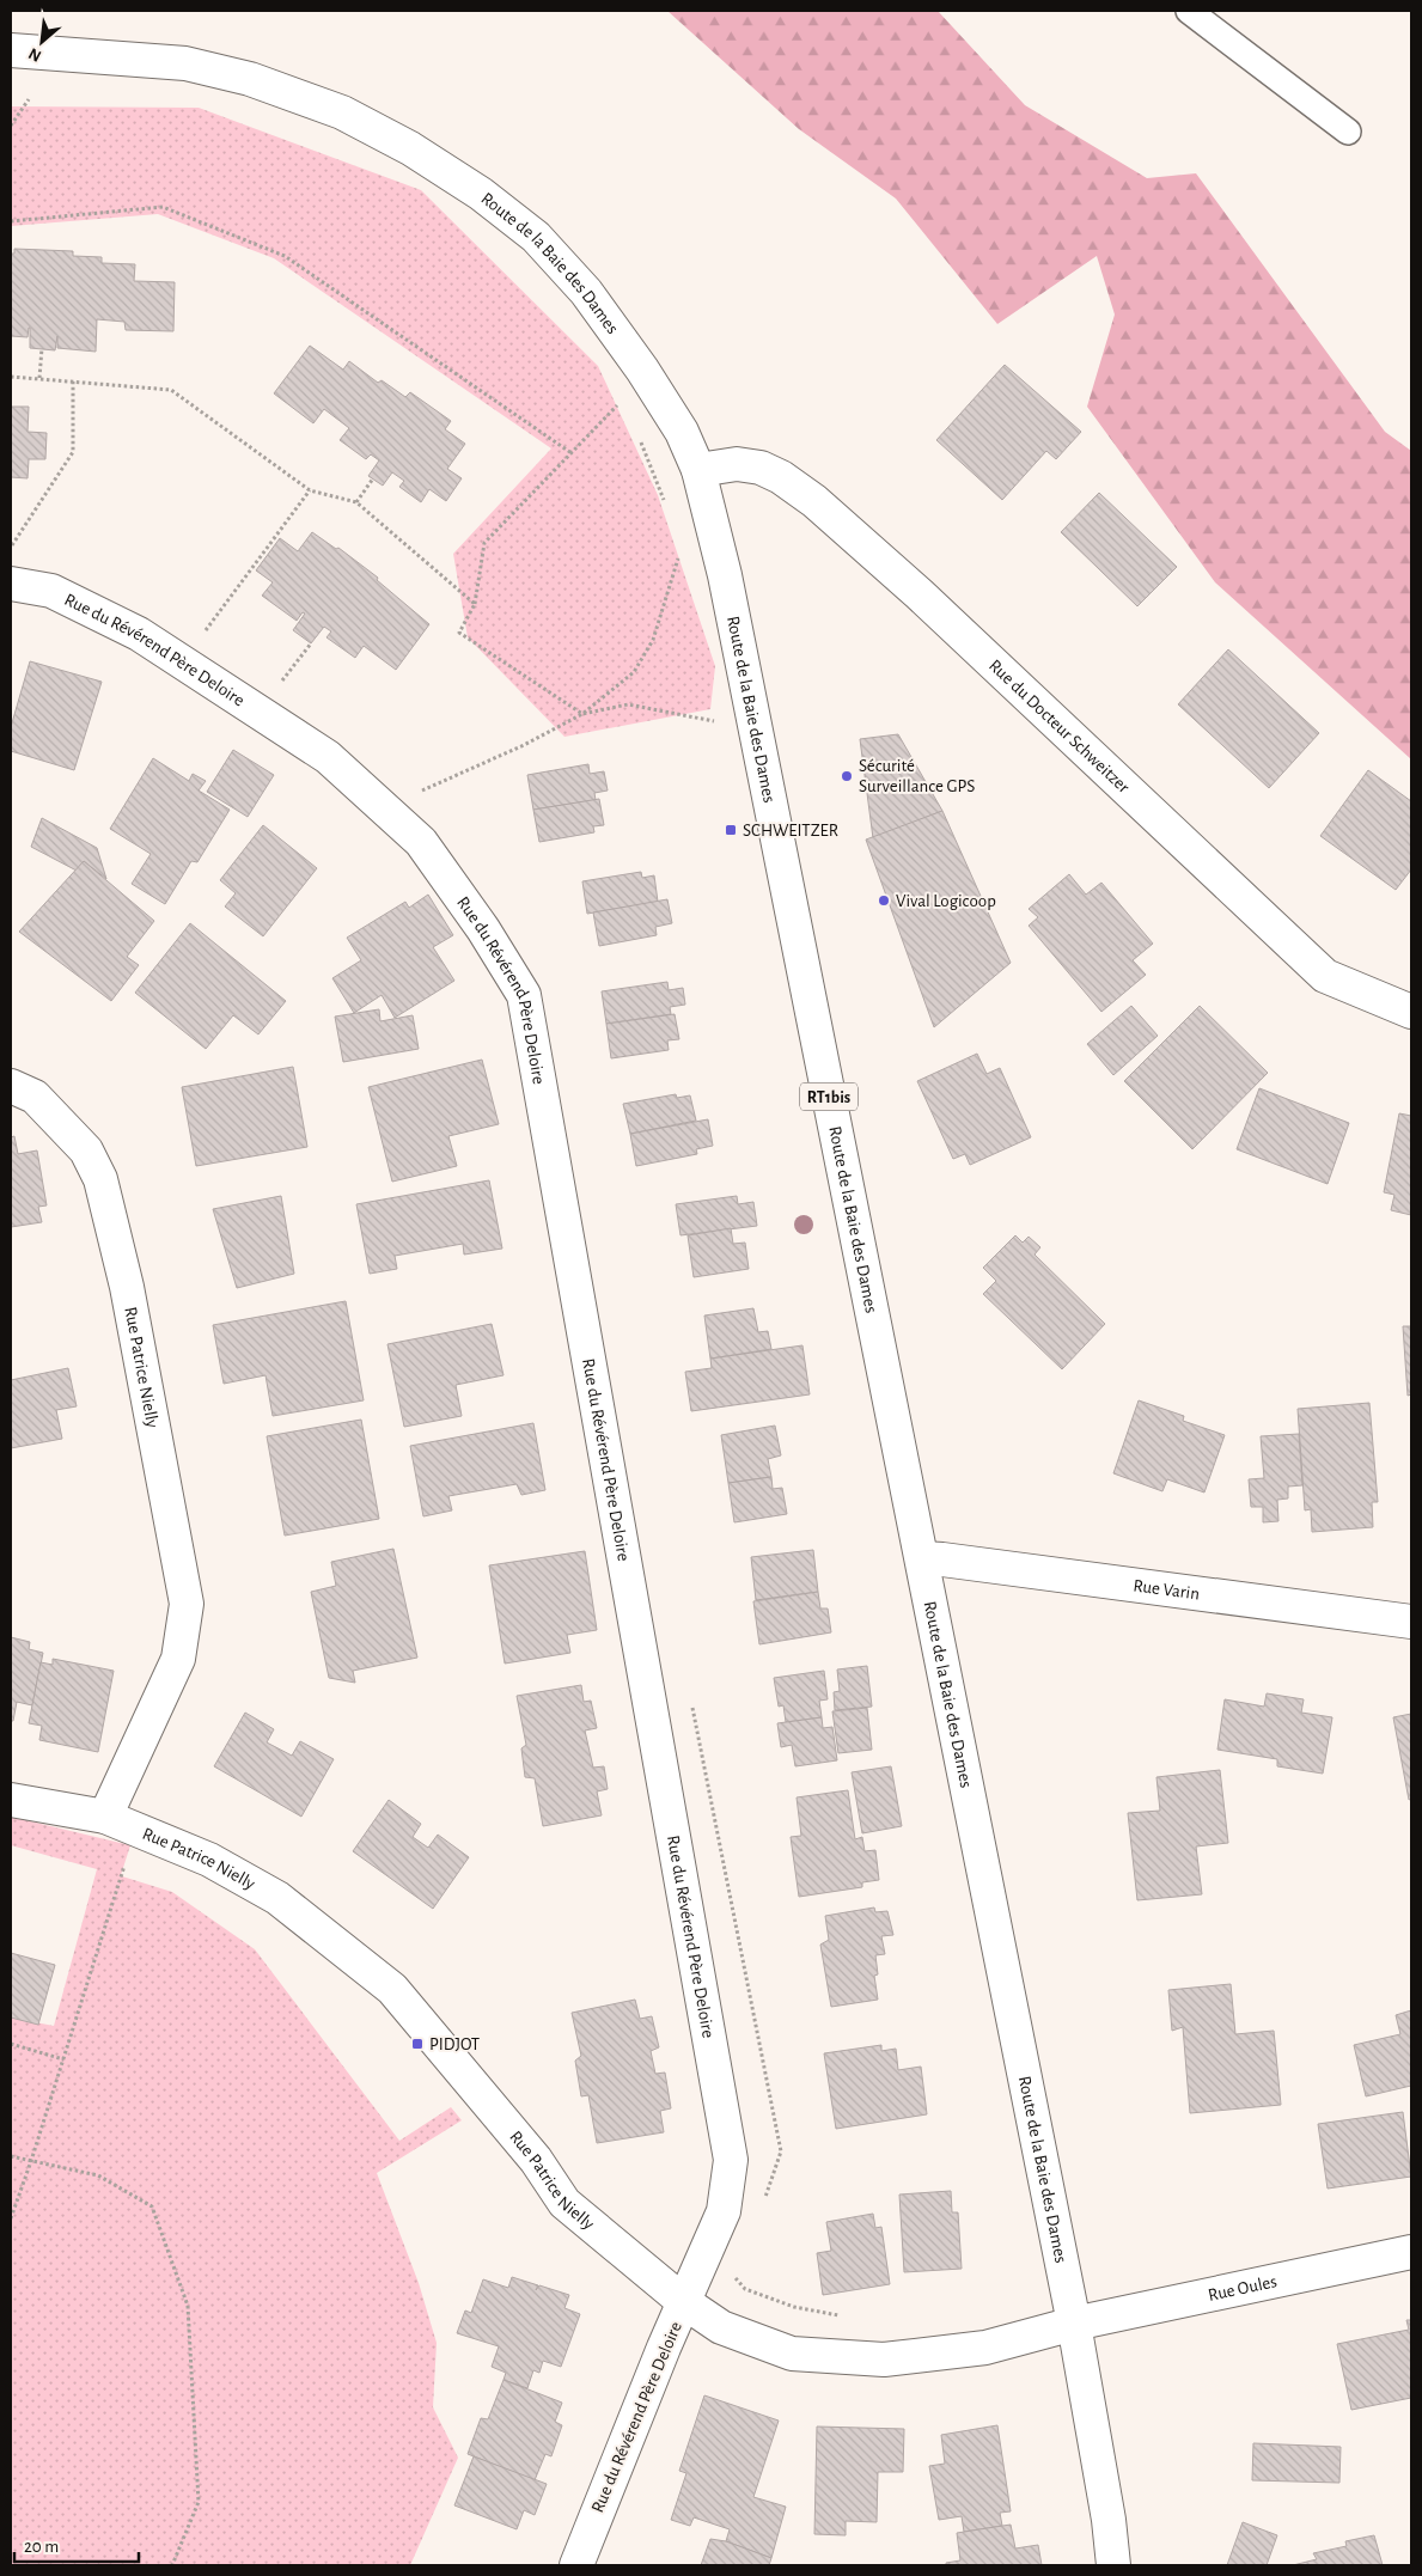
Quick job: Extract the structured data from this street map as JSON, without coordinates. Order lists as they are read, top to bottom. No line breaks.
{"streets":{"street":["Route de la Baie des Dames","Rue du Révérend Père Deloire","Rue du Docteur Schweitzer","RT1bis","Rue Patrice Nielly","Rue Varin","Rue Oules"]},"crossings":[["Route de la Baie des Dames","Rue du Docteur Schweitzer"],["Route de la Baie des Dames","Rue Patrice Nielly"],["Route de la Baie des Dames","Rue Varin"],["Route de la Baie des Dames","Rue Oules"],["Rue du Révérend Père Deloire","Rue Patrice Nielly"],["Rue Patrice Nielly","Rue Oules"]],"places":{"other":["Sécurité Surveillance GPS","Vival Logicoop"],"transit":["SCHWEITZER","PIDJOT"]},"scale_bar":"20 m","north":"bottom left"}
